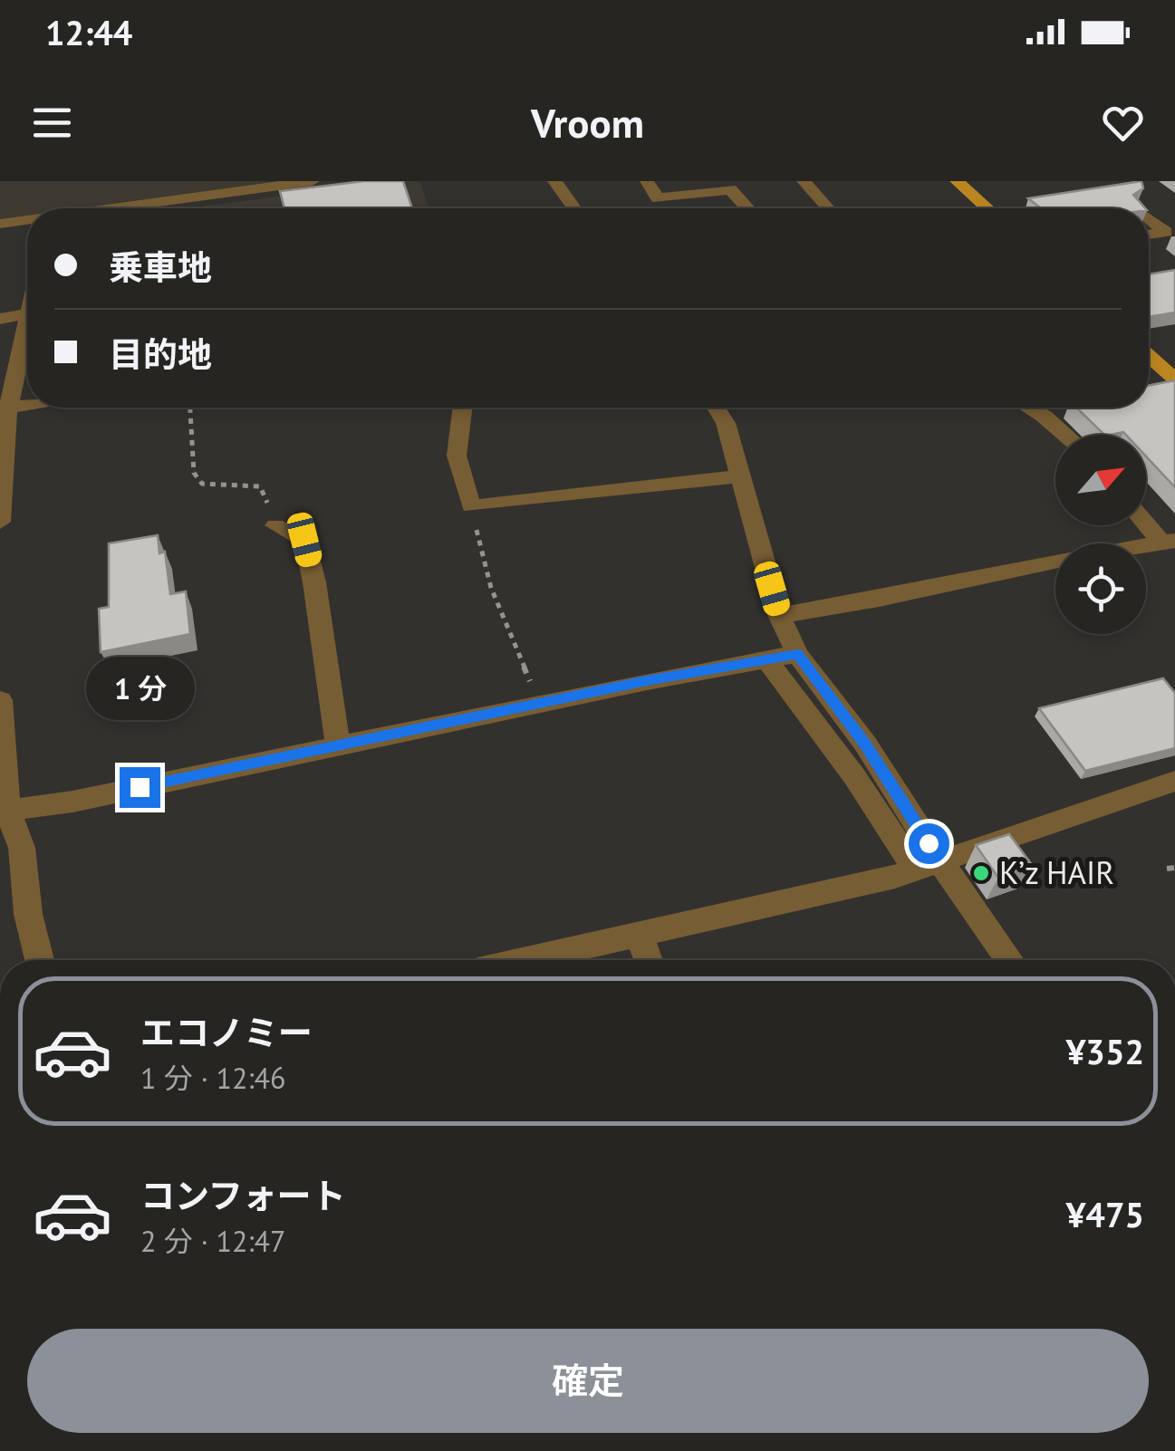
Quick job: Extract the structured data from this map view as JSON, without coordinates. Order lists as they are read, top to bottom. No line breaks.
{"places":["K’z HAIR"],"north":"top right","page":{"status":"12:44","header":"Vroom","banner":["乗車地","目的地"],"bubble":"1 分","list":[{"name":"エコノミー","note":"1 分 · 12:46","value":"¥352"},{"name":"コンフォート","note":"2 分 · 12:47","value":"¥475"}],"buttons":"確定"}}
